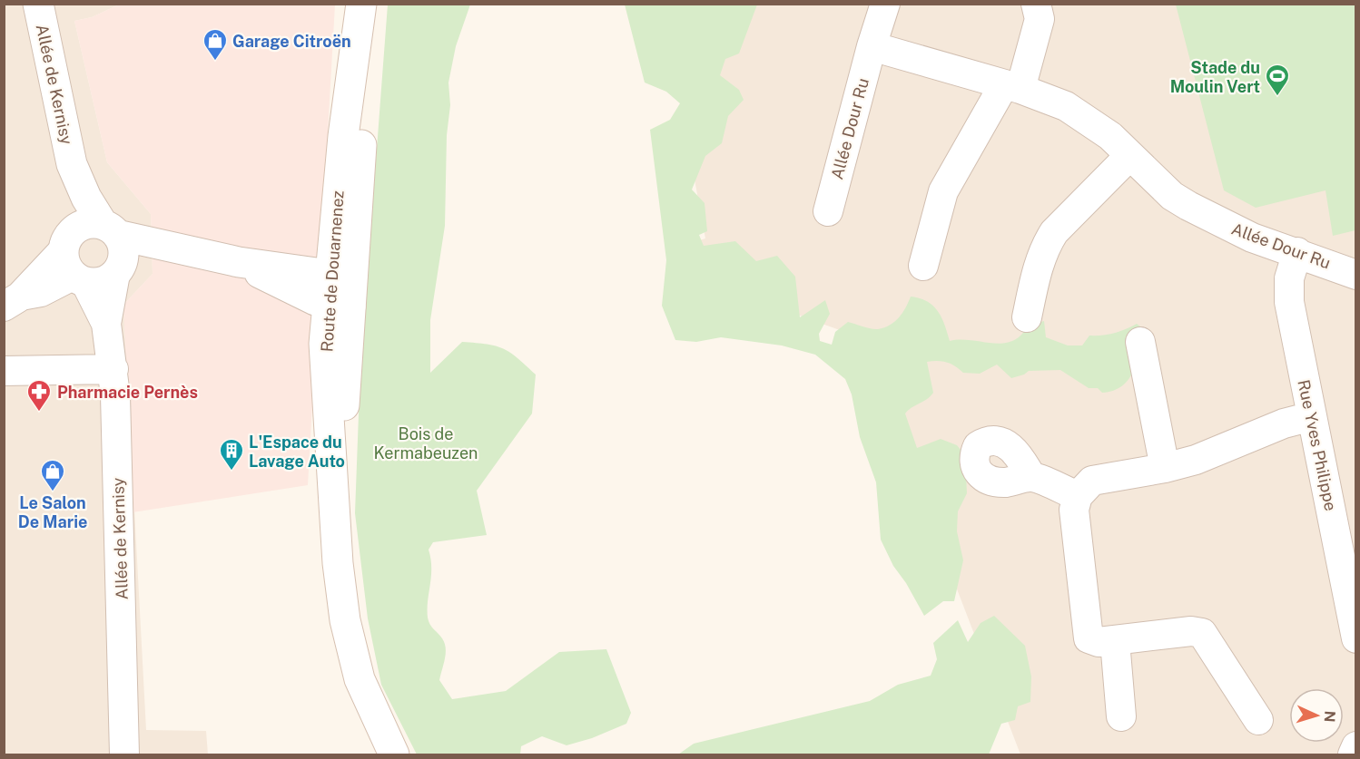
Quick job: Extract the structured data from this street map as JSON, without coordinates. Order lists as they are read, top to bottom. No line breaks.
{"streets":{"main road":["Allée de Kernisy","Route de Douarnenez"],"street":["Allée Dour Ru","Rue Yves Philippe"]},"crossings":[["Allée Dour Ru","Rue Yves Philippe"]],"parks":["Bois de Kermabeuzen"],"places":{"shop":["Garage Citroën","Le Salon De Marie"],"sports":["Stade du Moulin Vert"],"pharmacy":["Pharmacie Pernès"],"building":["L'Espace du Lavage Auto"]},"north":"right"}
